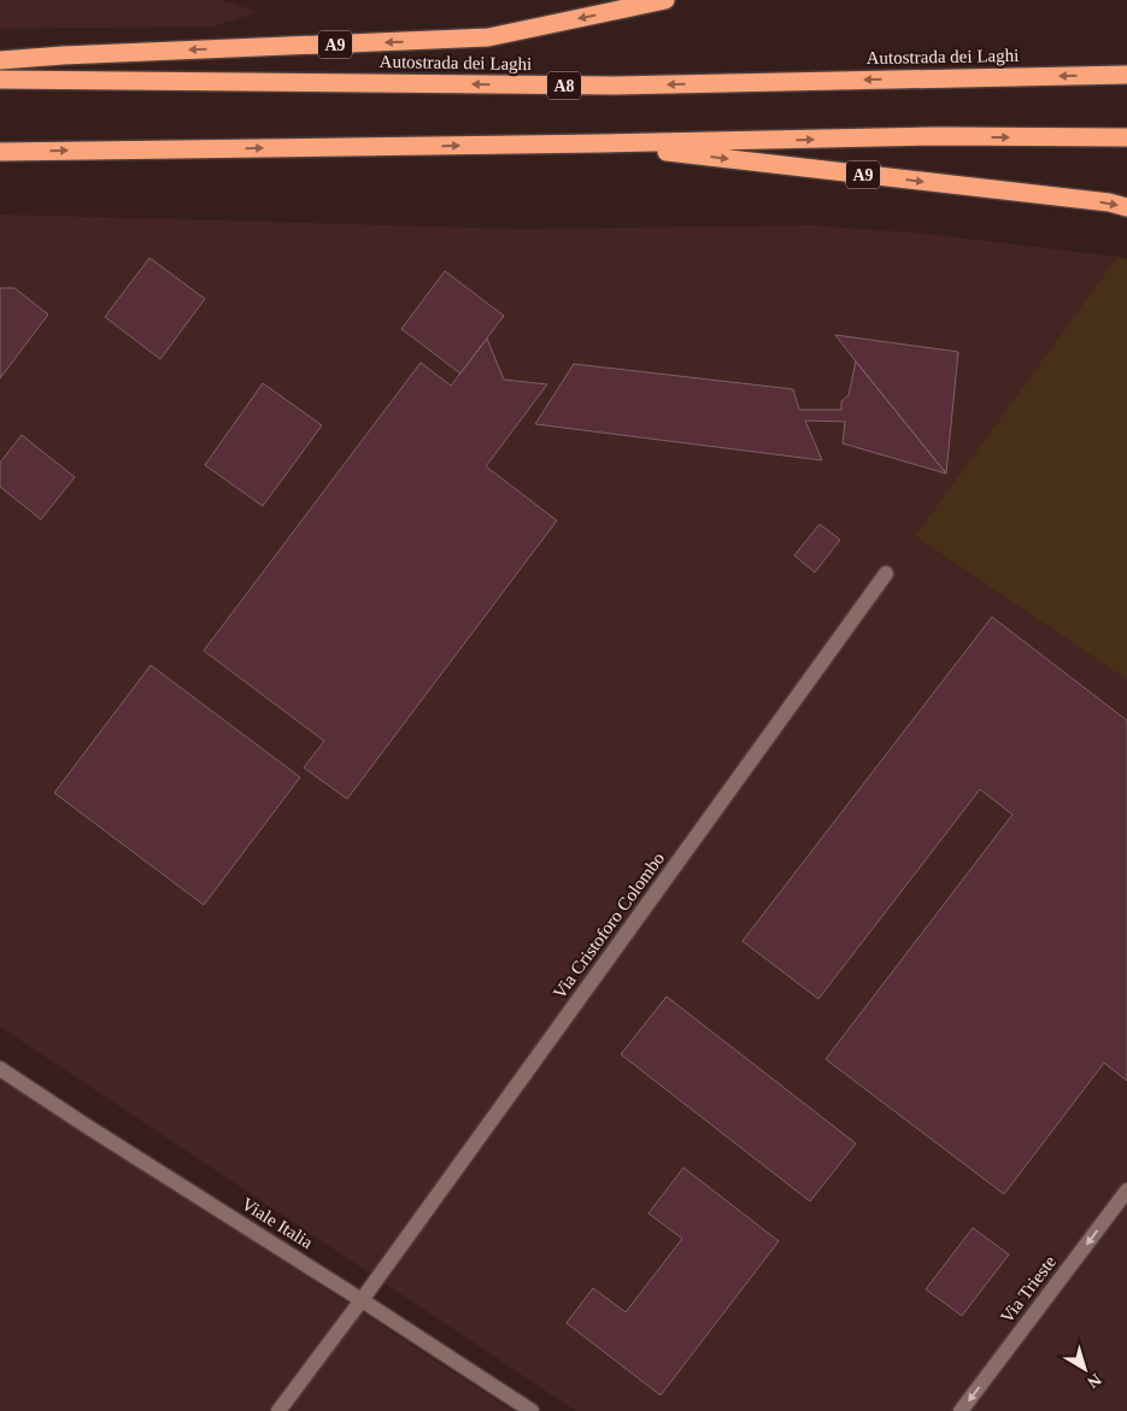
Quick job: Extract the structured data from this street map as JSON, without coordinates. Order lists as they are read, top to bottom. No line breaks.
{"streets":{"highway":["A9","Autostrada dei Laghi","A8"],"street":["Via Cristoforo Colombo","Viale Italia","Via Trieste"]},"crossings":[["Via Cristoforo Colombo","Viale Italia"]],"one_way":["Via Trieste"],"north":"bottom right"}
